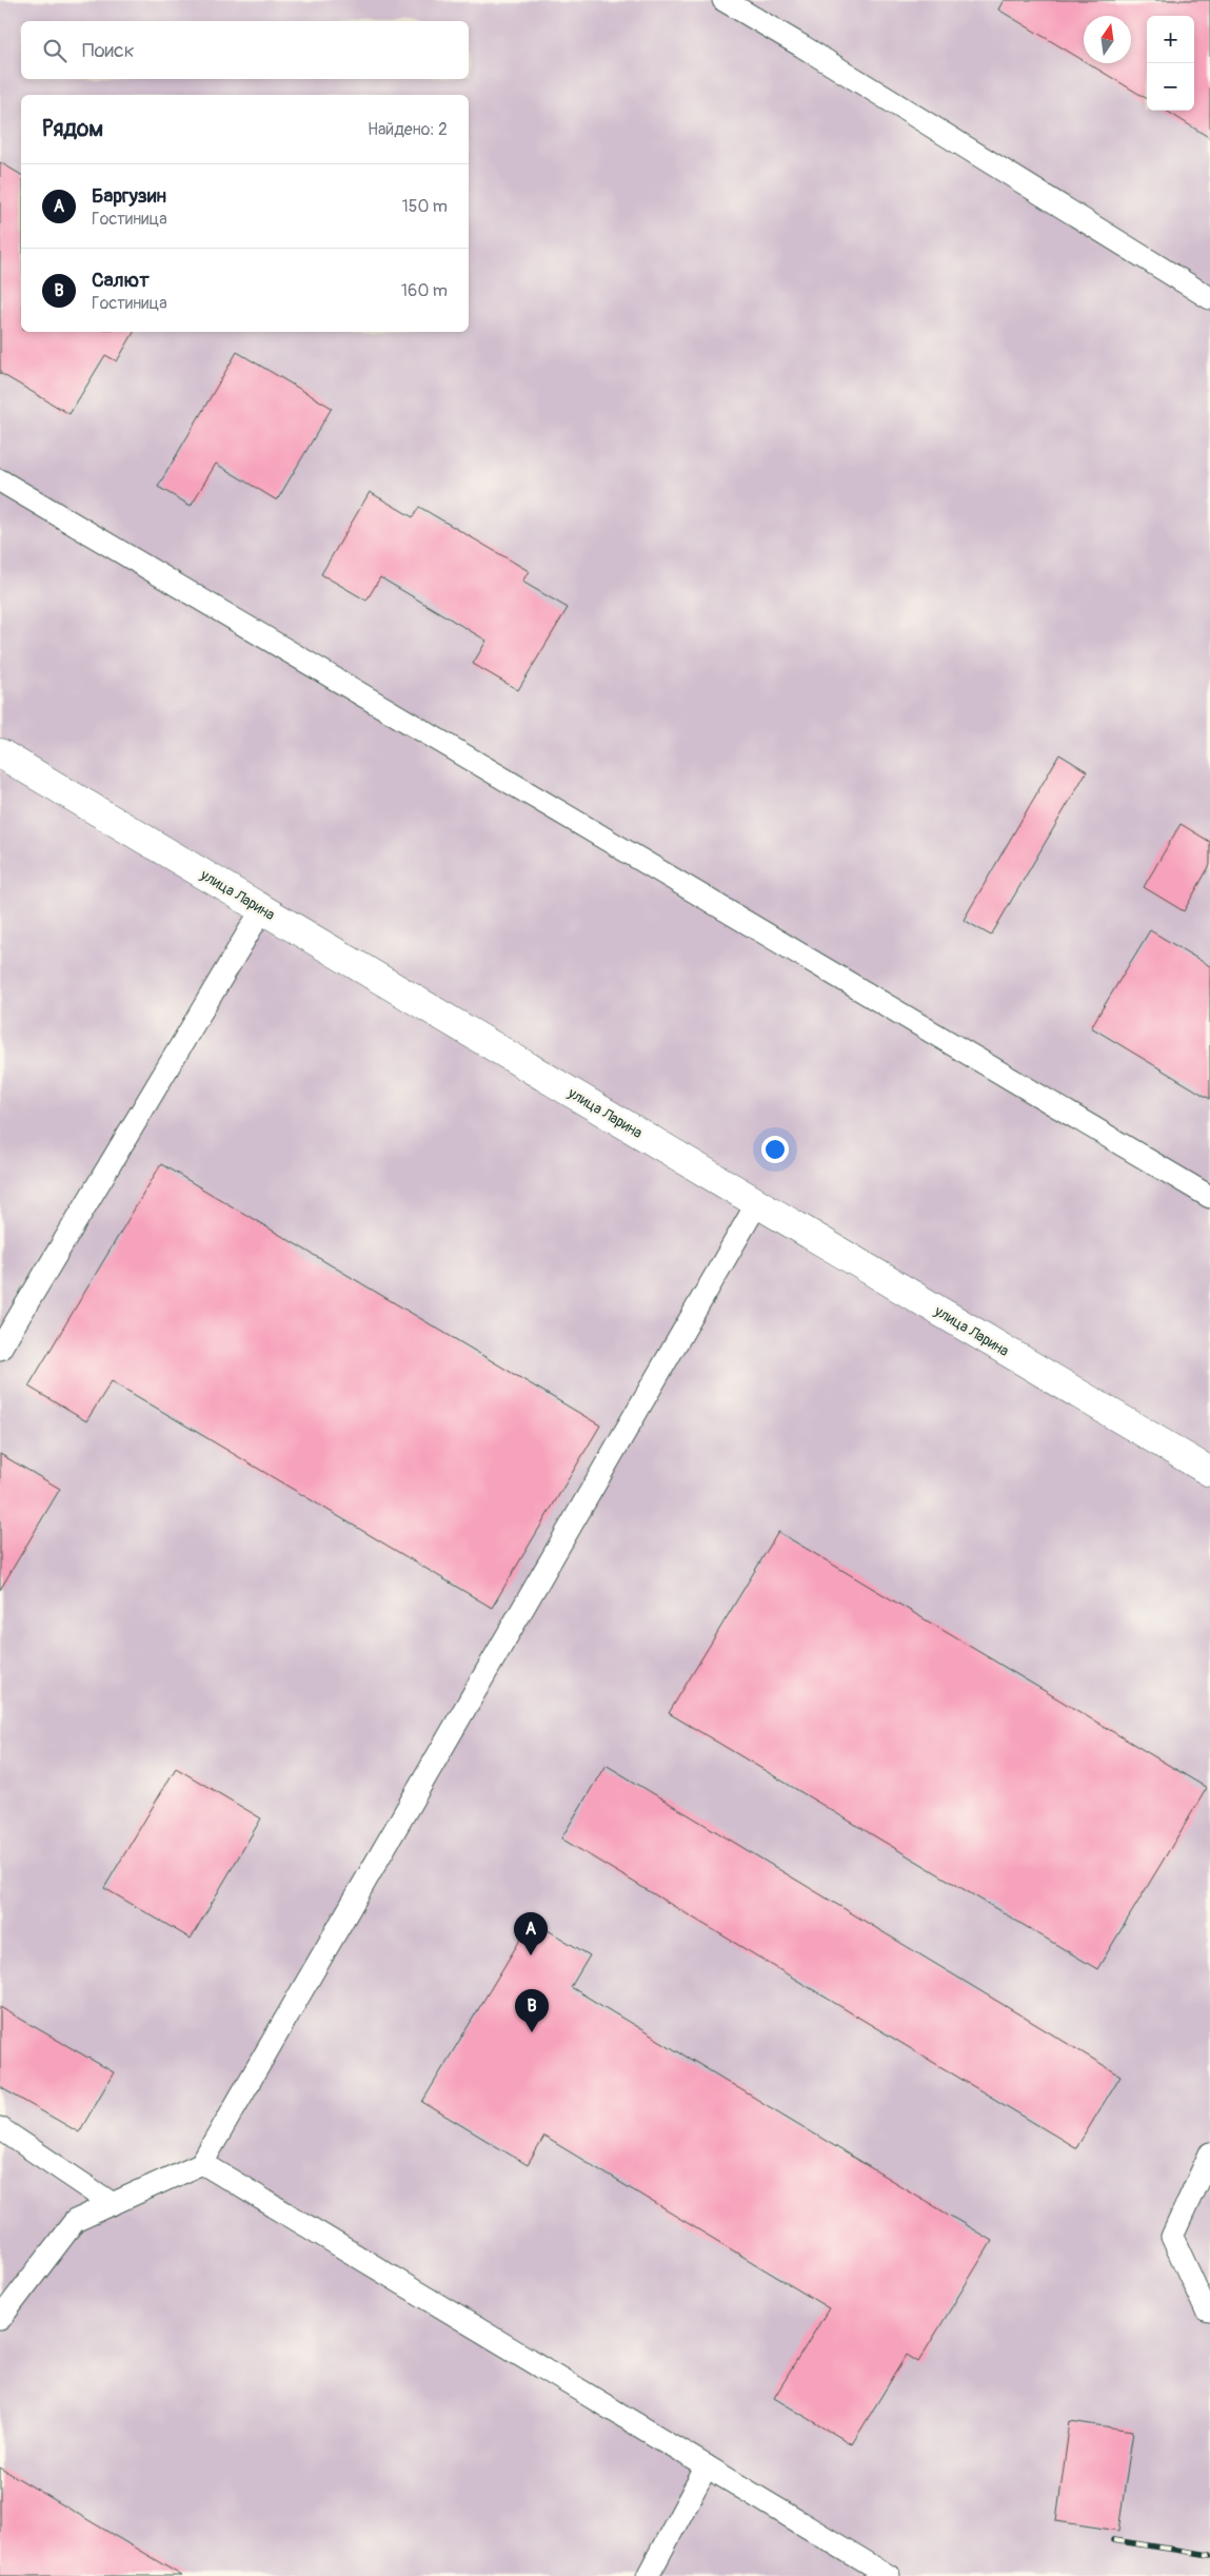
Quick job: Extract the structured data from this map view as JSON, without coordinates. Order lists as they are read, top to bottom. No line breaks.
{"streets":{"street":["улица Ларина"]},"north":"top","page":{"map_buttons":["+","−"],"search":"Поиск","heading":["Рядом","Найдено: 2"],"list":[{"mark":"A","name":"Баргузин","note":"Гостиница","value":"150 m"},{"mark":"B","name":"Салют","note":"Гостиница","value":"160 m"}],"pins":["A","B"]}}
